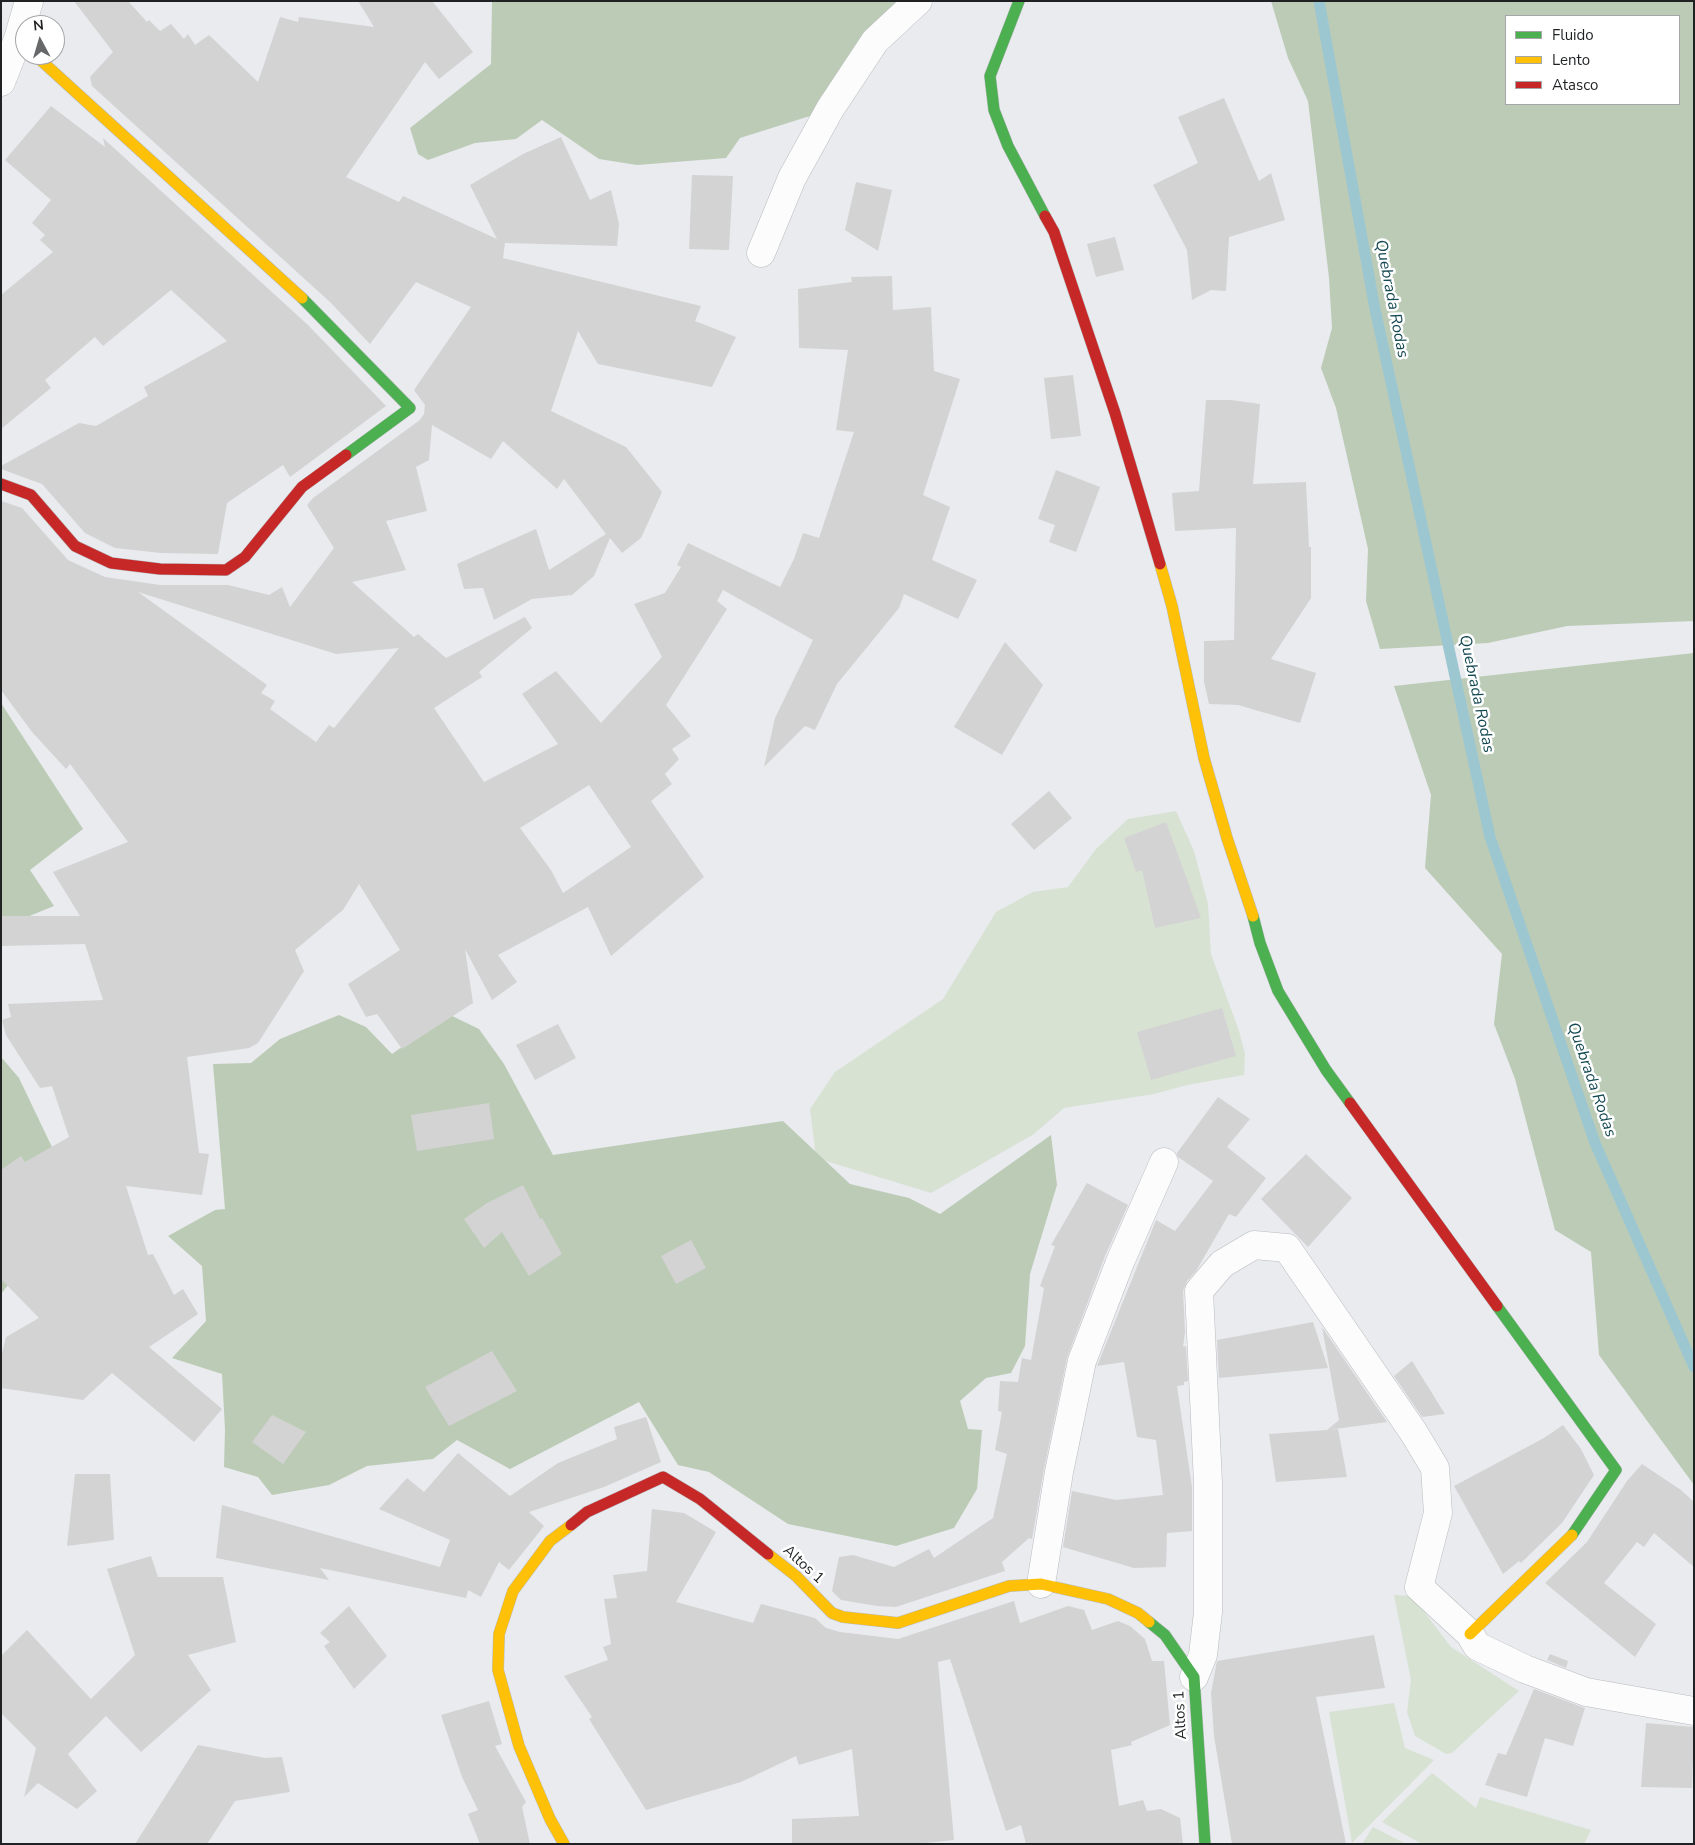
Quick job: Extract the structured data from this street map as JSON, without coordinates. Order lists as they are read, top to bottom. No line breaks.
{"streets":{"street":["Altos 1"]},"water":["Quebrada Rodas"],"legend":["Fluido","Lento","Atasco"],"north":"top"}
